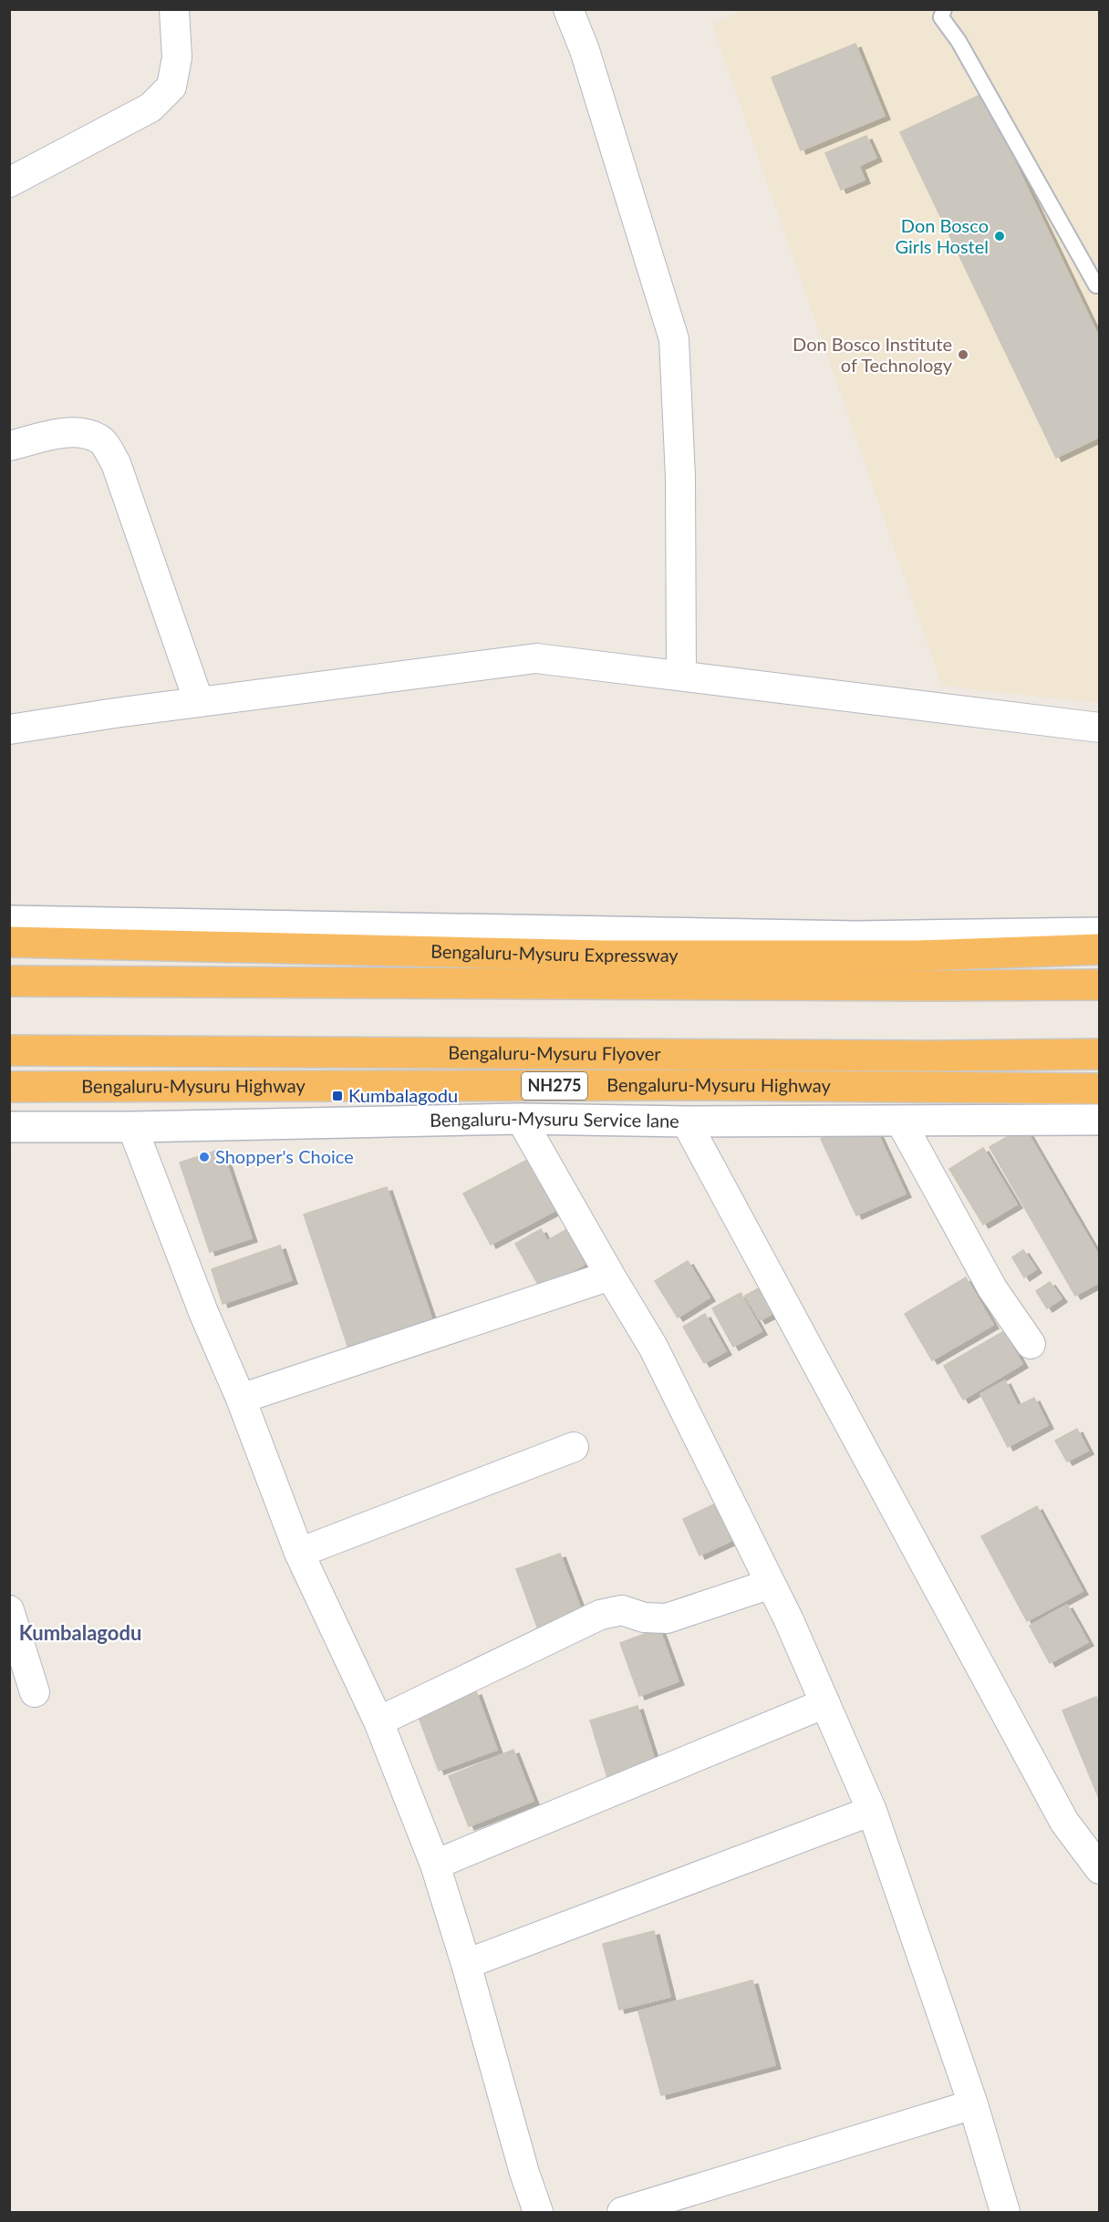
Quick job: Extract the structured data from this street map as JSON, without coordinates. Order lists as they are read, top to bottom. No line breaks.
{"streets":{"highway":["Bengaluru-Mysuru Expressway","Bengaluru-Mysuru Flyover","NH275","Bengaluru-Mysuru Highway"],"street":["Bengaluru-Mysuru Service lane"]},"districts":["Kumbalagodu"],"places":{"other":["Don Bosco Girls Hostel","Don Bosco Institute of Technology","Shopper's Choice"],"transit":["Kumbalagodu"]}}
